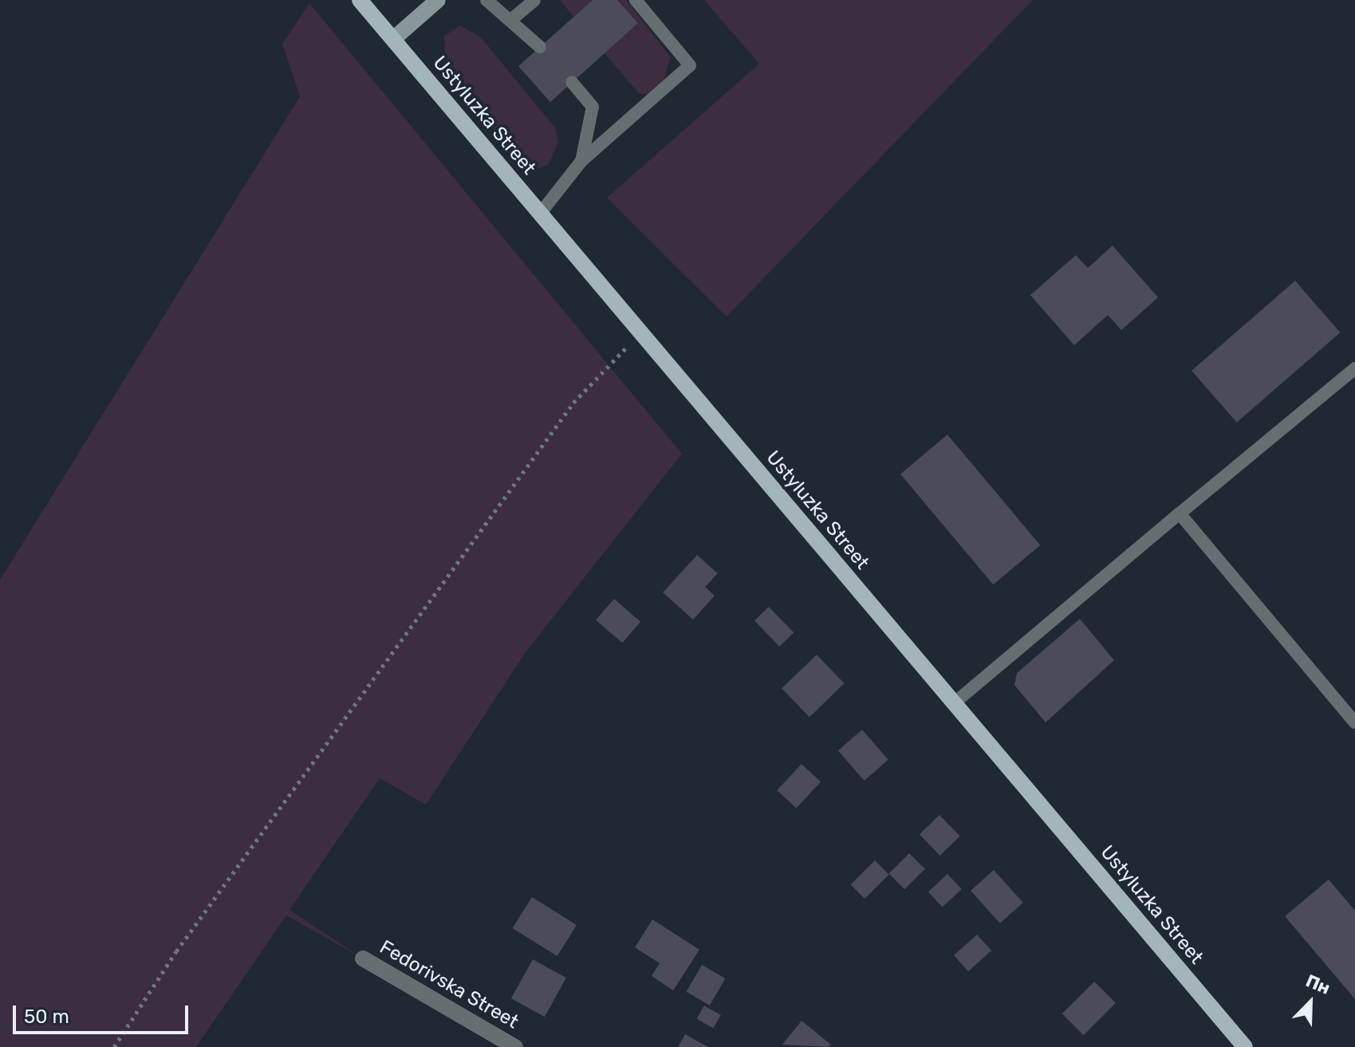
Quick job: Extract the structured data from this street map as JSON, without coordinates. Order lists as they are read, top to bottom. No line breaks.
{"streets":{"main road":["Ustyluzka Street"],"street":["Fedorivska Street"]},"scale_bar":"50 m","north":"top right"}
